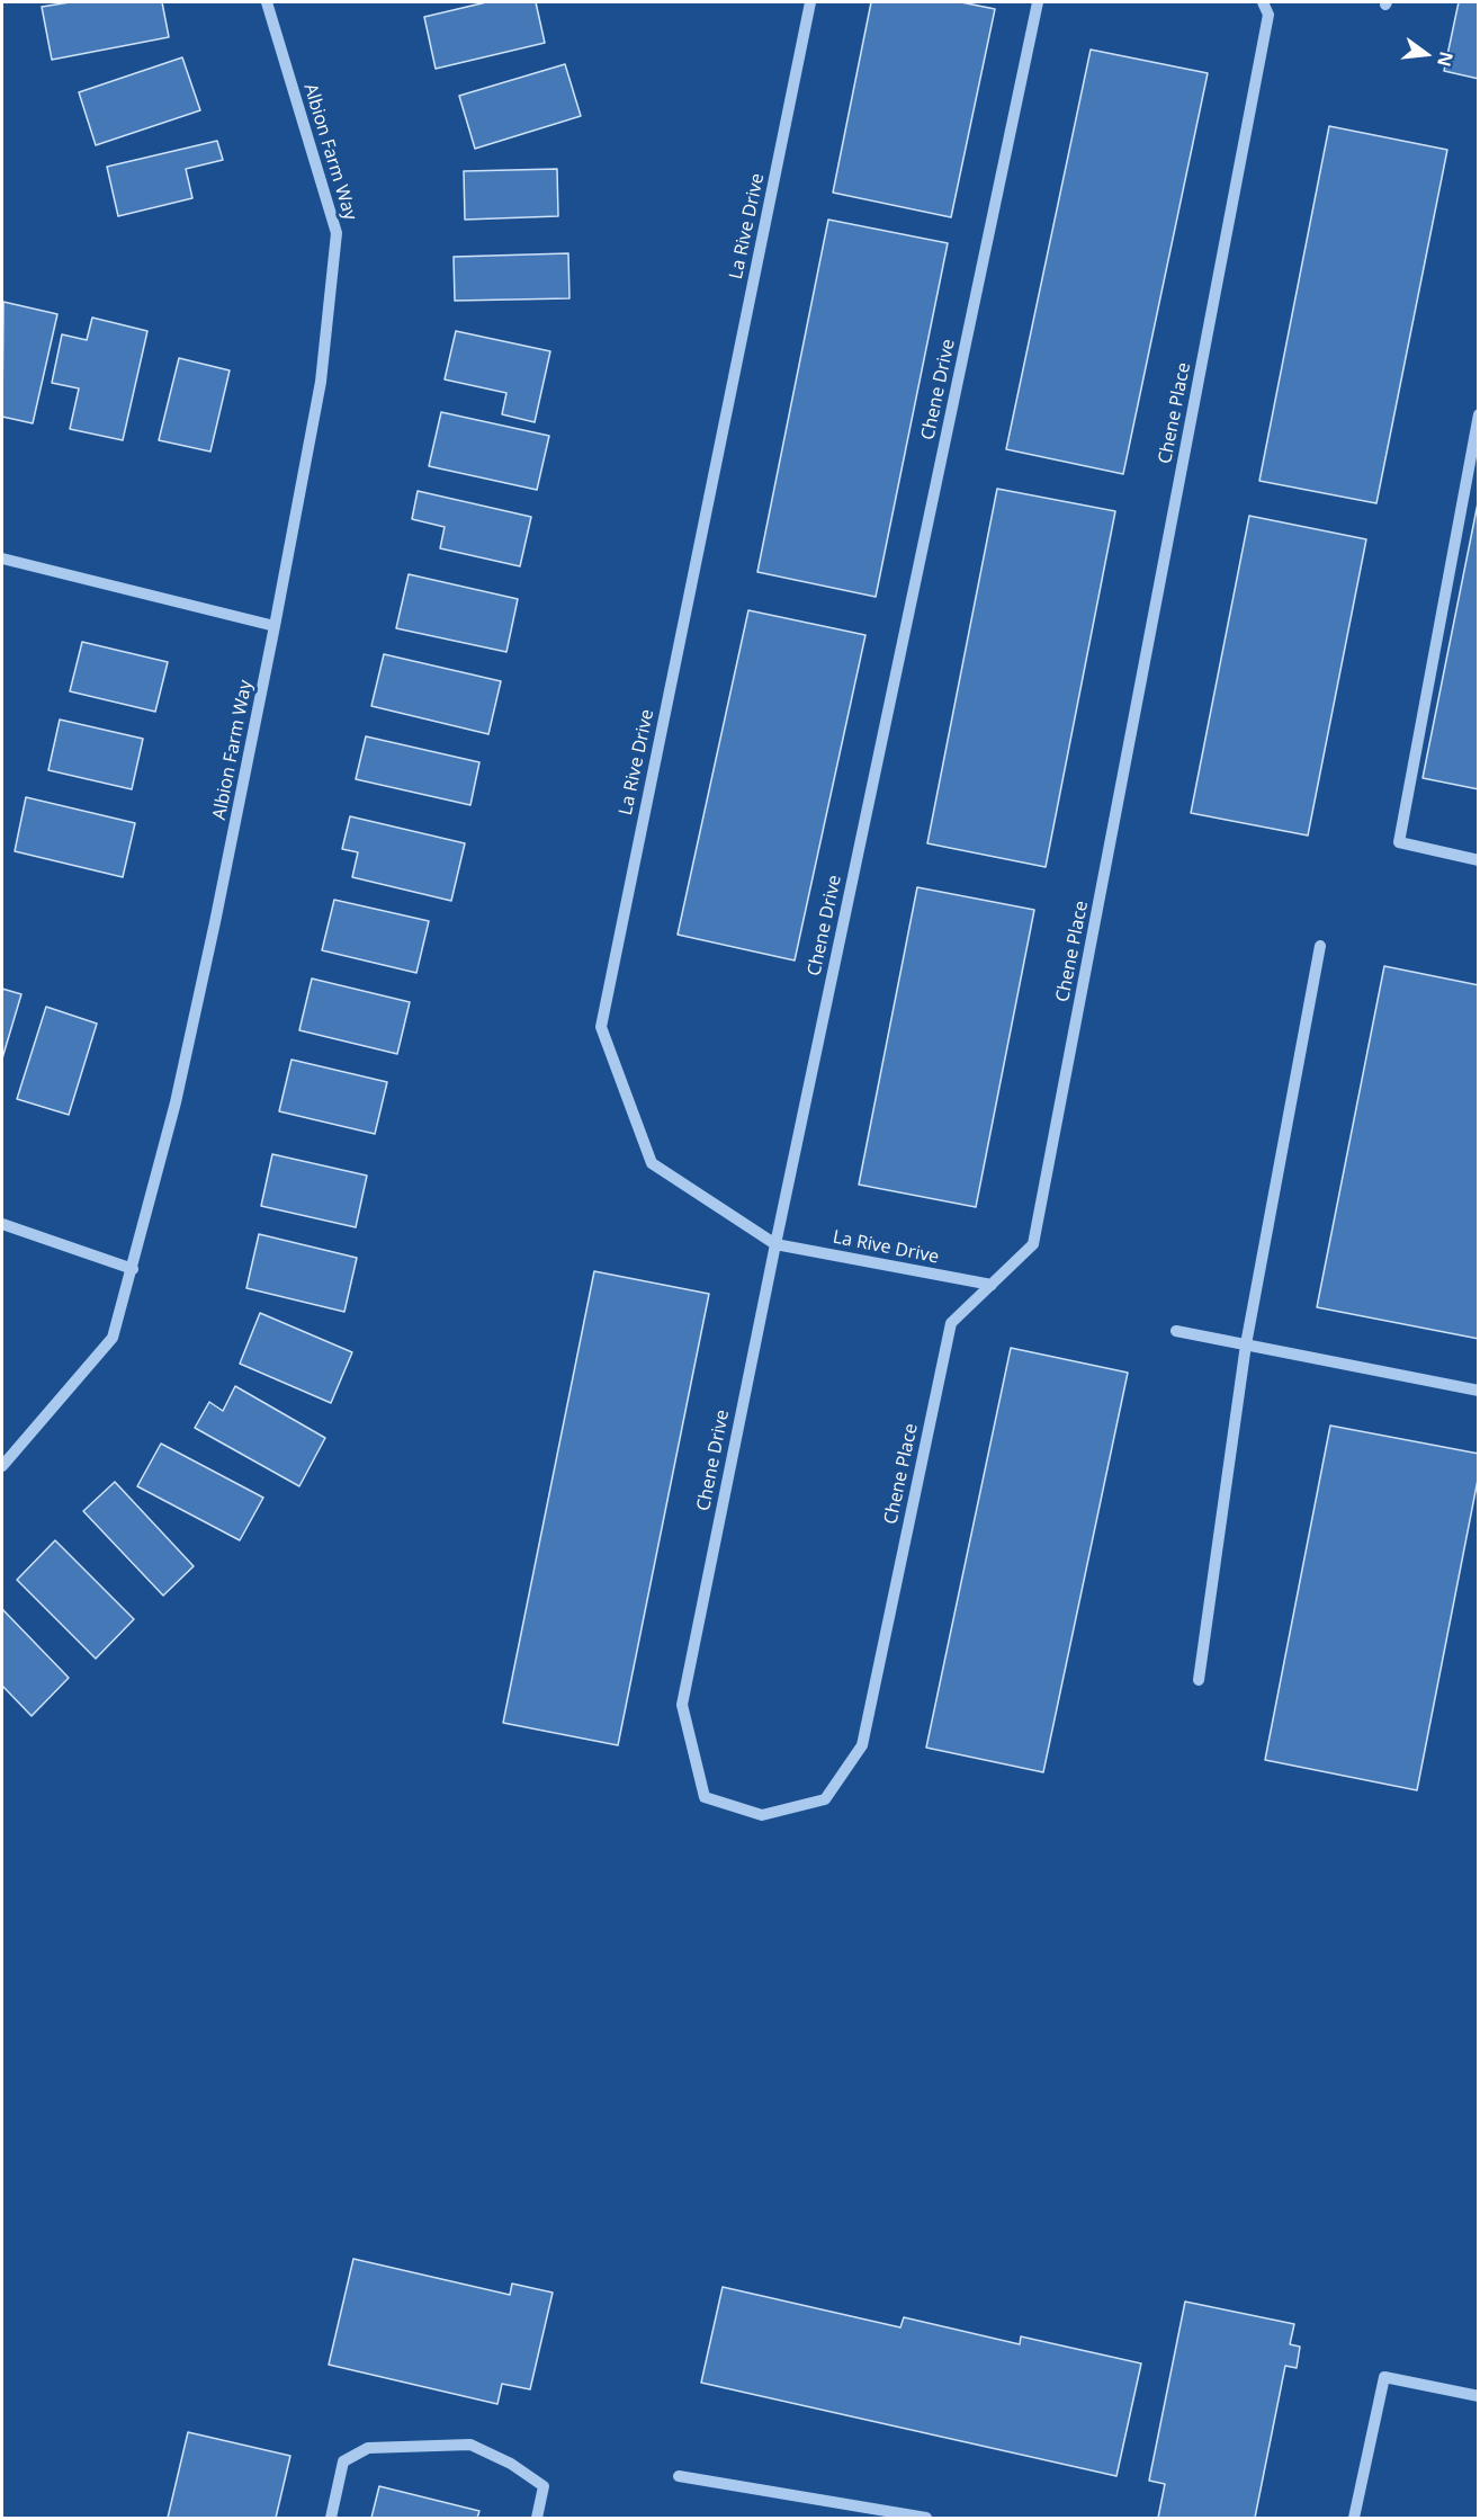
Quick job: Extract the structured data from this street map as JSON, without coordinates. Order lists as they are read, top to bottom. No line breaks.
{"streets":{"street":["Albion Farm Way","La Rive Drive","Chene Drive","Chene Place"]},"crossings":[["La Rive Drive","Chene Drive"],["La Rive Drive","Chene Place"],["Chene Drive","Chene Place"]],"north":"right"}
